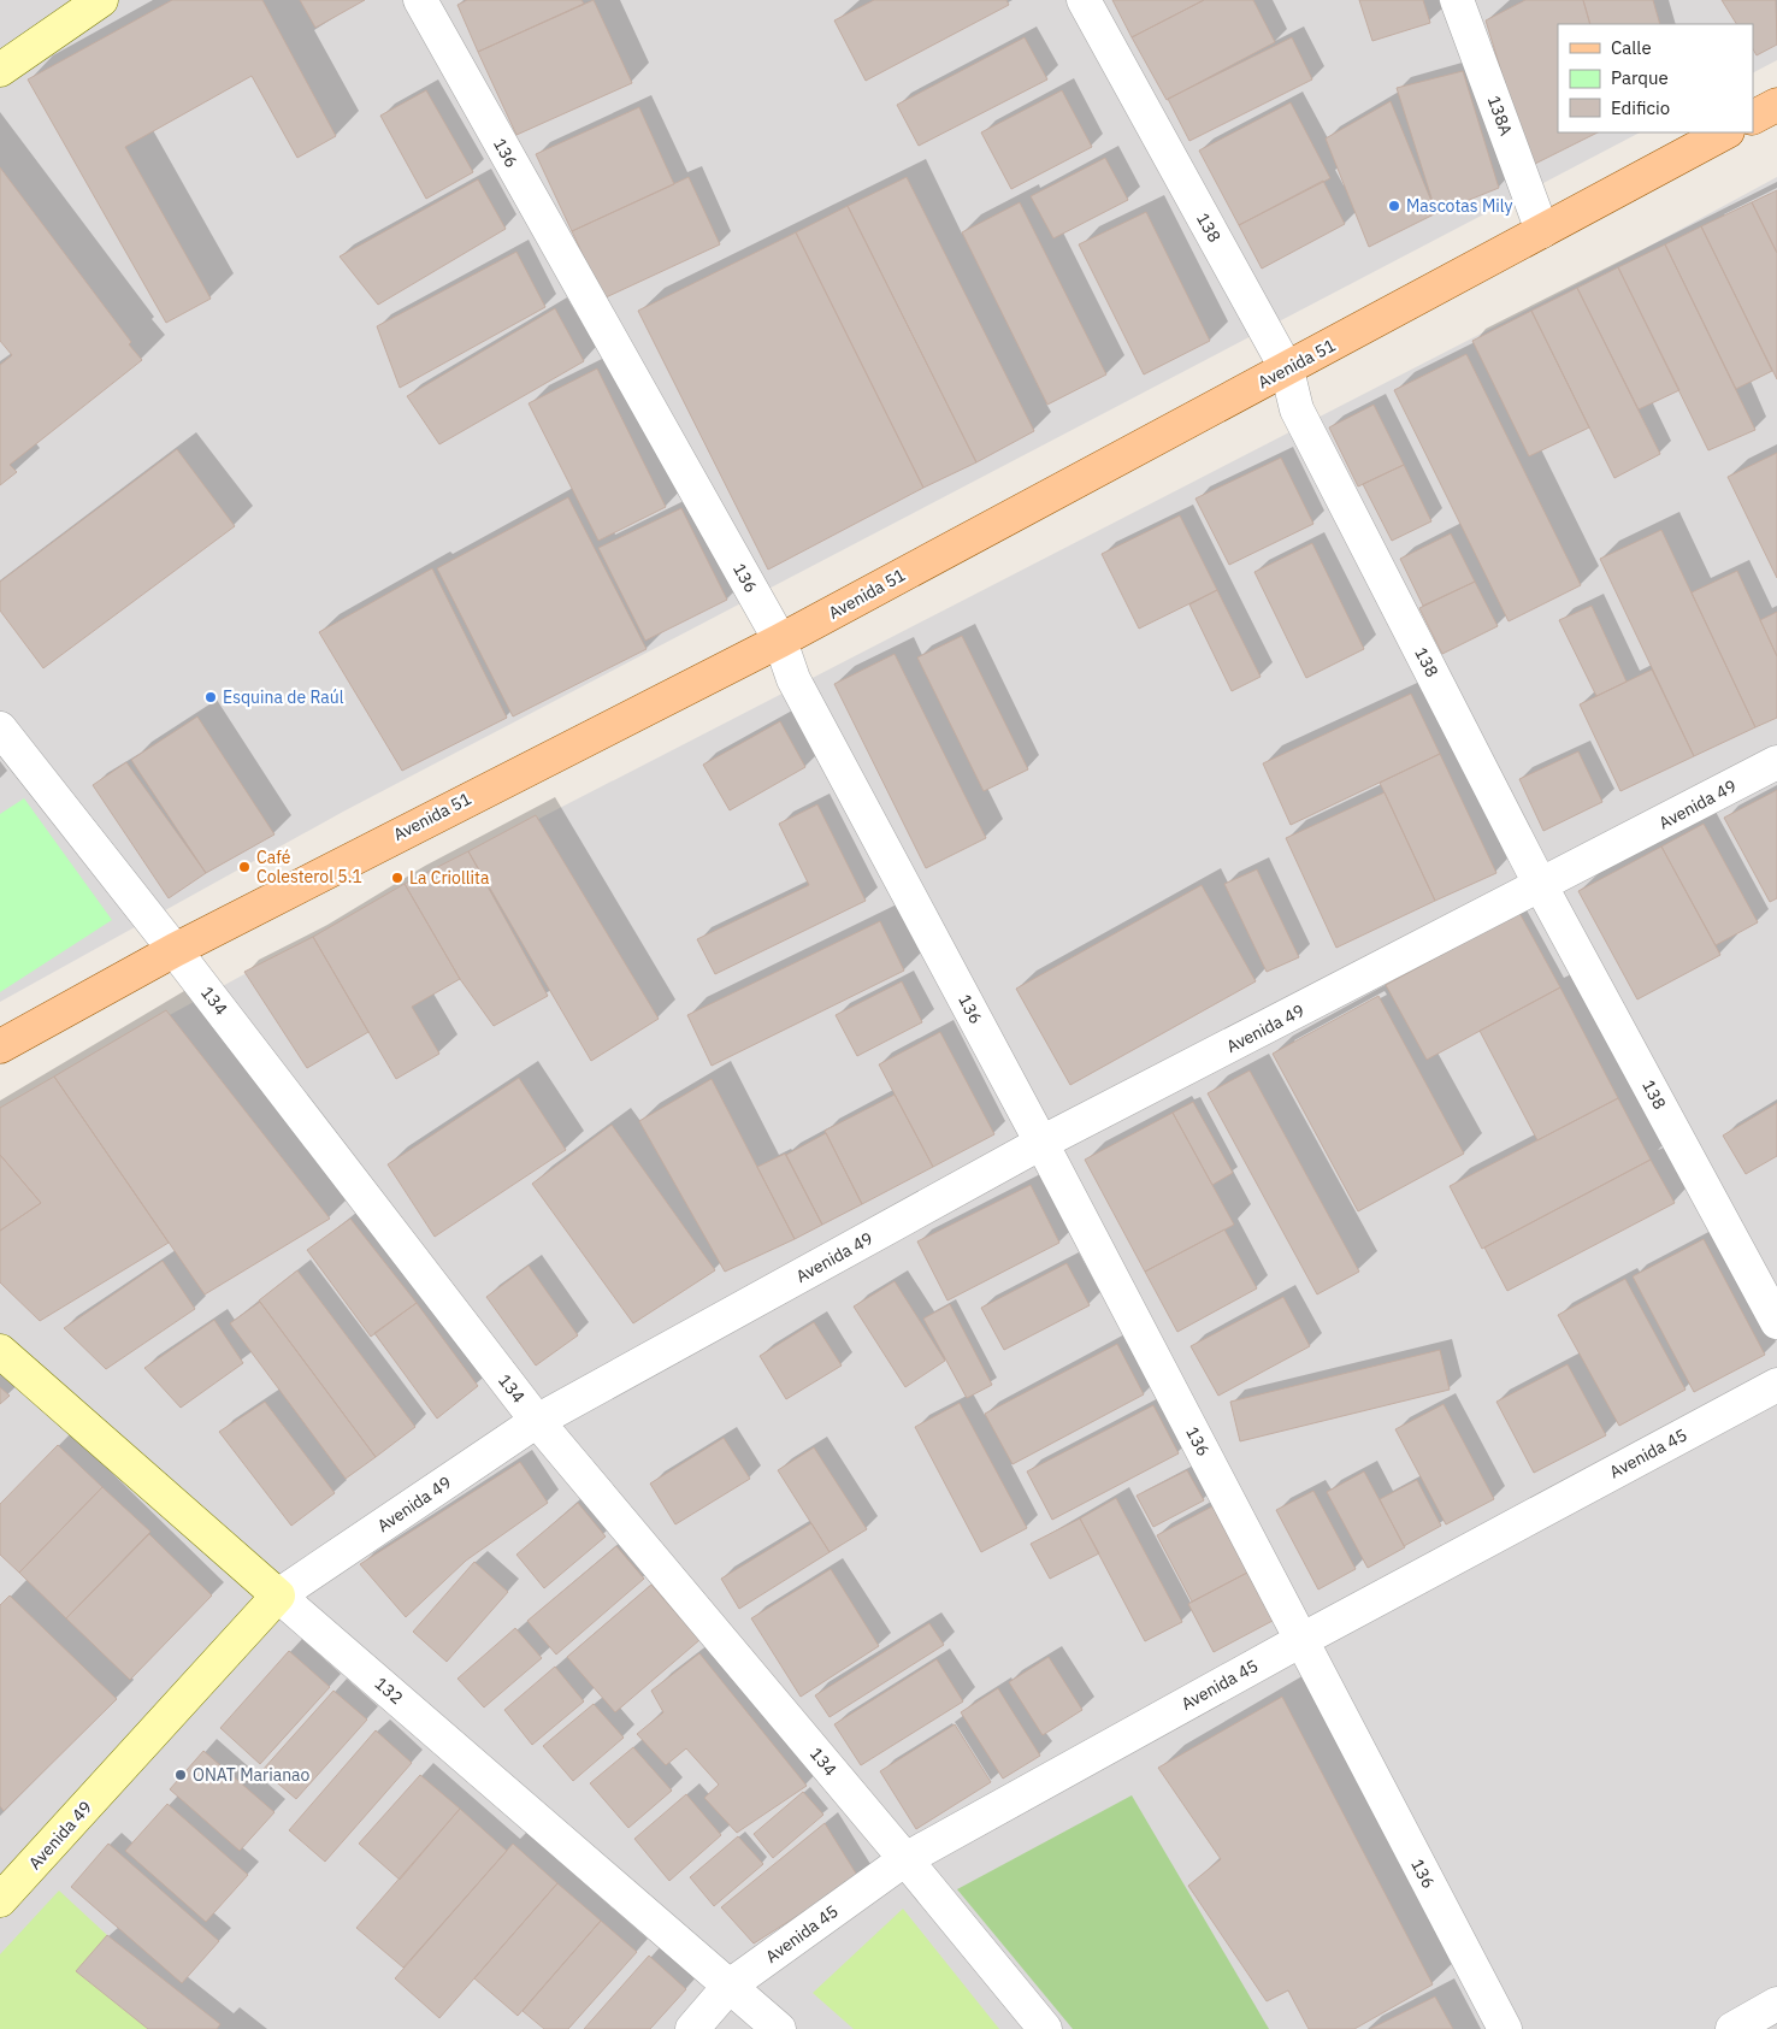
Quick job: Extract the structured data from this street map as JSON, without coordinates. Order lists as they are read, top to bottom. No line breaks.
{"streets":{"main road":["Avenida 51"],"street":["138A","136","138","Avenida 49","134","Avenida 45","132"]},"crossings":[["138A","Avenida 51"],["136","Avenida 51"],["136","Avenida 49"],["136","Avenida 45"],["138","Avenida 51"],["138","Avenida 49"],["Avenida 51","134"],["Avenida 49","134"],["Avenida 49","132"],["134","Avenida 45"],["Avenida 45","132"]],"places":["Mascotas Mily","Esquina de Raúl","Café Colesterol 5.1","La Criollita","ONAT Marianao"],"legend":["Calle","Parque","Edificio"]}
